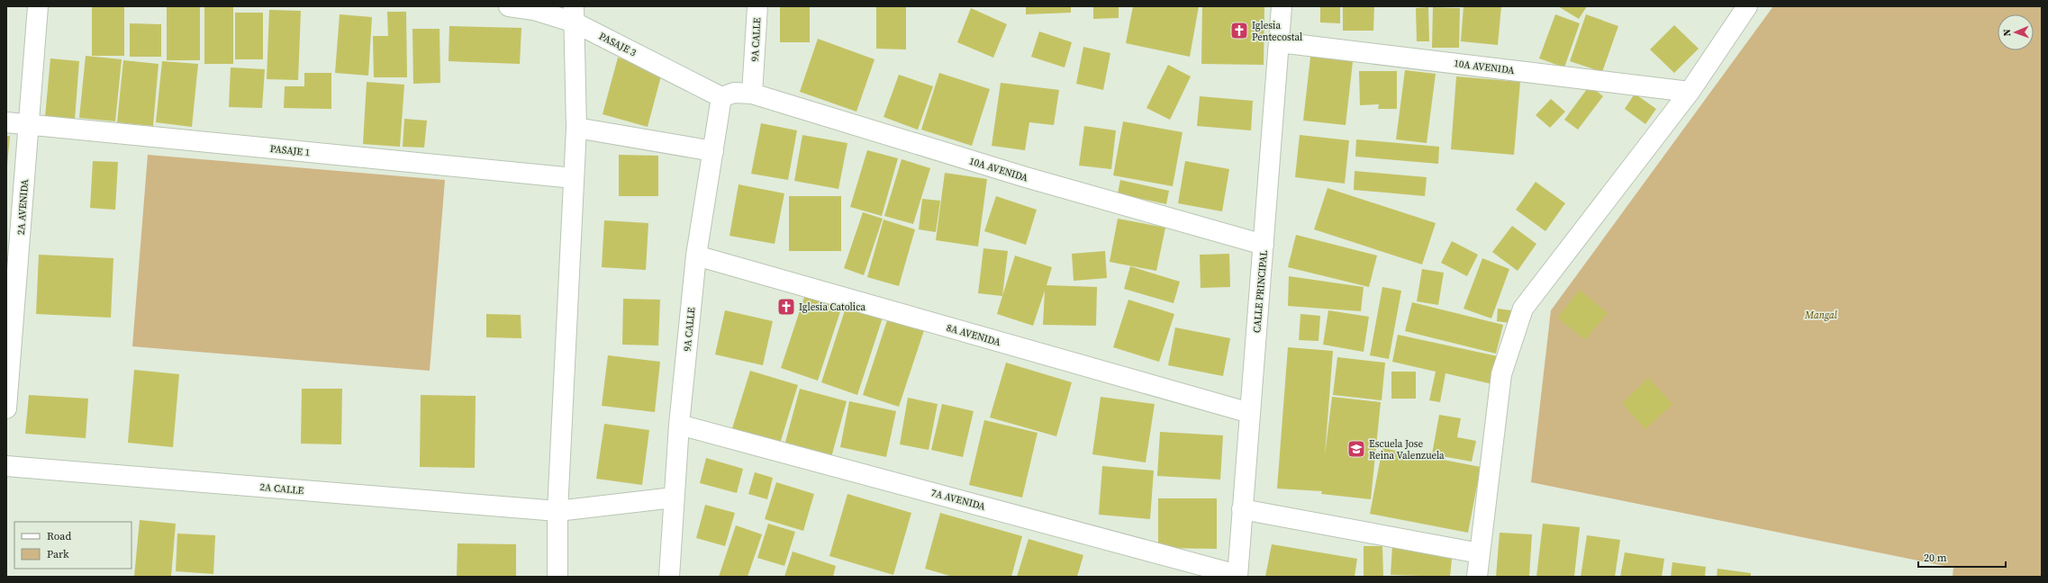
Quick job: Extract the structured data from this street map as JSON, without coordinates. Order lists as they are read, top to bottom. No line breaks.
{"streets":{"street":["9A CALLE","PASAJE 3","10A AVENIDA","PASAJE 1","2A AVENIDA","CALLE PRINCIPAL","8A AVENIDA","2A CALLE","7A AVENIDA"]},"crossings":[["9A CALLE","PASAJE 3"],["9A CALLE","10A AVENIDA"],["9A CALLE","8A AVENIDA"],["9A CALLE","2A CALLE"],["9A CALLE","7A AVENIDA"],["PASAJE 3","10A AVENIDA"],["10A AVENIDA","CALLE PRINCIPAL"],["PASAJE 1","2A AVENIDA"],["CALLE PRINCIPAL","8A AVENIDA"],["CALLE PRINCIPAL","7A AVENIDA"]],"parks":["Mangal"],"places":{"church":["Iglesia Pentecostal","Iglesia Catolica"],"school or university":["Escuela Jose Reina Valenzuela"]},"legend":["Road","Park"],"scale_bar":"20 m","north":"left"}
